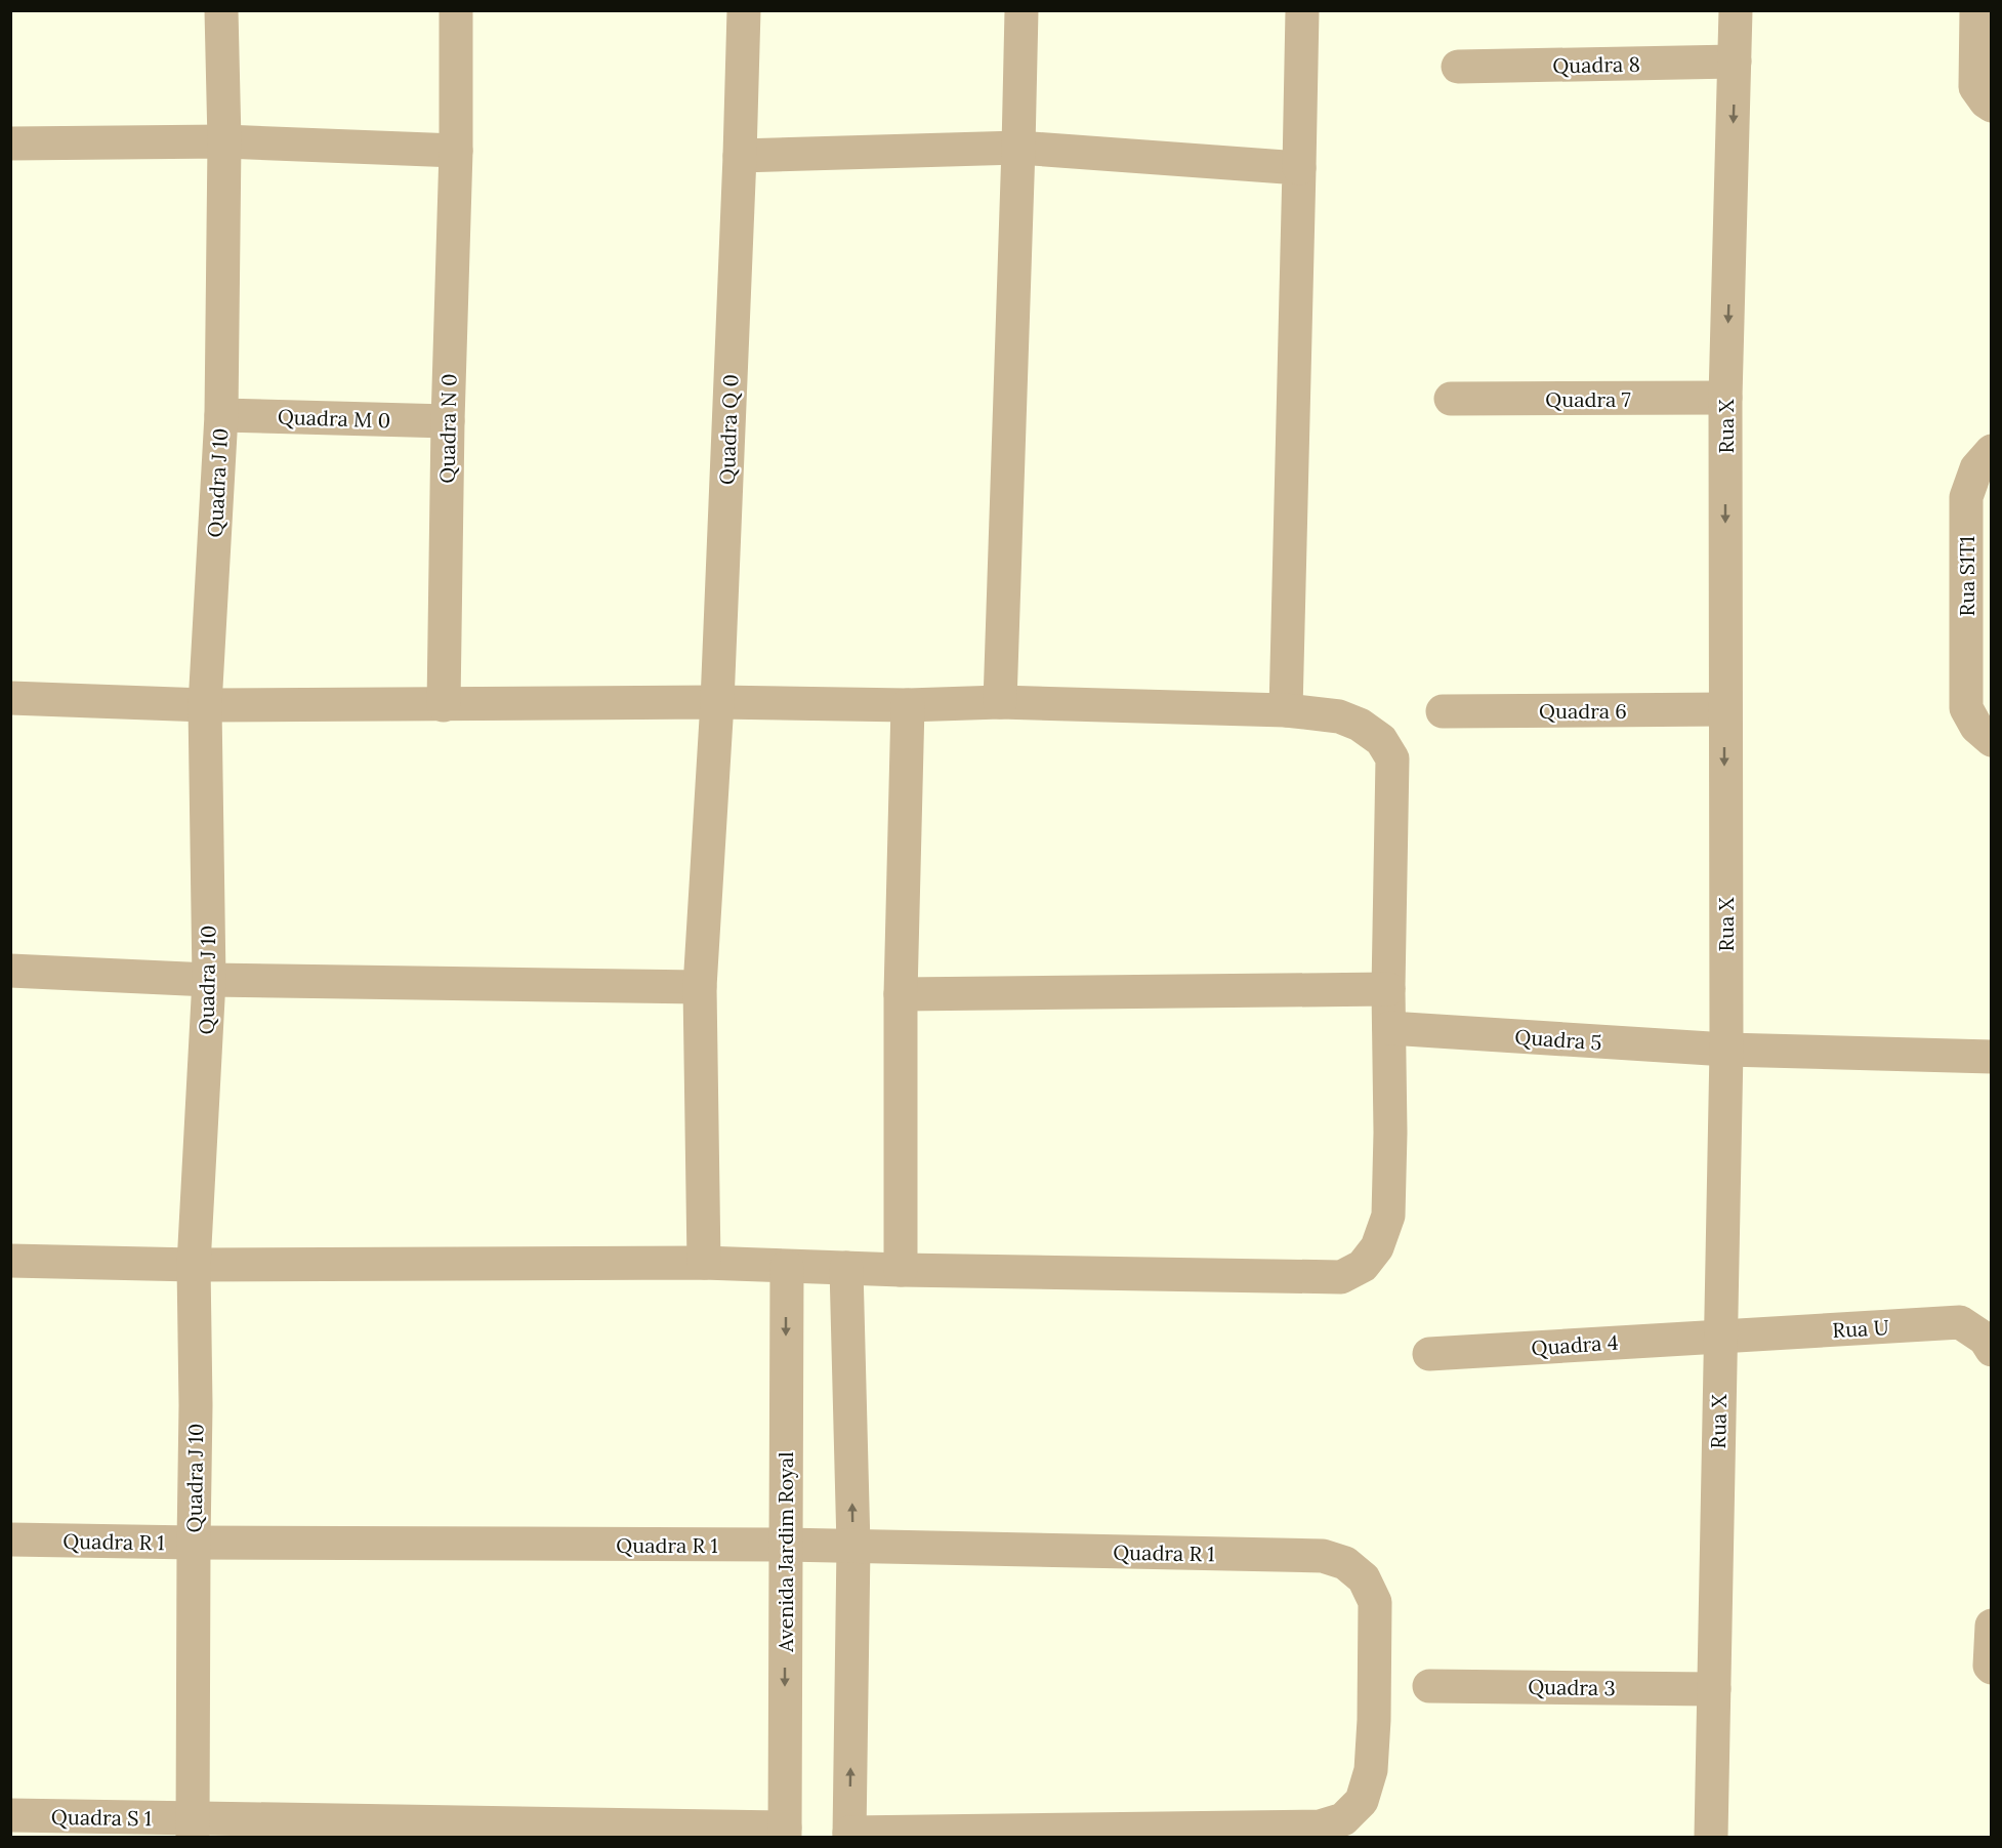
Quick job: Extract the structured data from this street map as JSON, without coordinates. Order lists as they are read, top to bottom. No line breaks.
{"streets":{"street":["Quadra 8","Quadra 7","Quadra M 0","Rua X","Quadra N 0","Quadra Q 0","Quadra J 10","Rua S1T1","Quadra 6","Quadra 5","Rua U","Quadra 4","Quadra R 1","Avenida Jardim Royal","Quadra 3","Quadra S 1"]},"crossings":[["Quadra 8","Rua X"],["Quadra 7","Rua X"],["Quadra M 0","Quadra N 0"],["Quadra M 0","Quadra J 10"],["Rua X","Quadra 6"],["Rua X","Quadra 5"],["Rua X","Rua U"],["Rua X","Quadra 4"],["Rua X","Quadra 3"],["Quadra J 10","Quadra R 1"],["Quadra J 10","Quadra S 1"],["Rua U","Quadra 4"],["Quadra R 1","Avenida Jardim Royal"],["Avenida Jardim Royal","Quadra S 1"]],"one_way":["Rua X"]}
